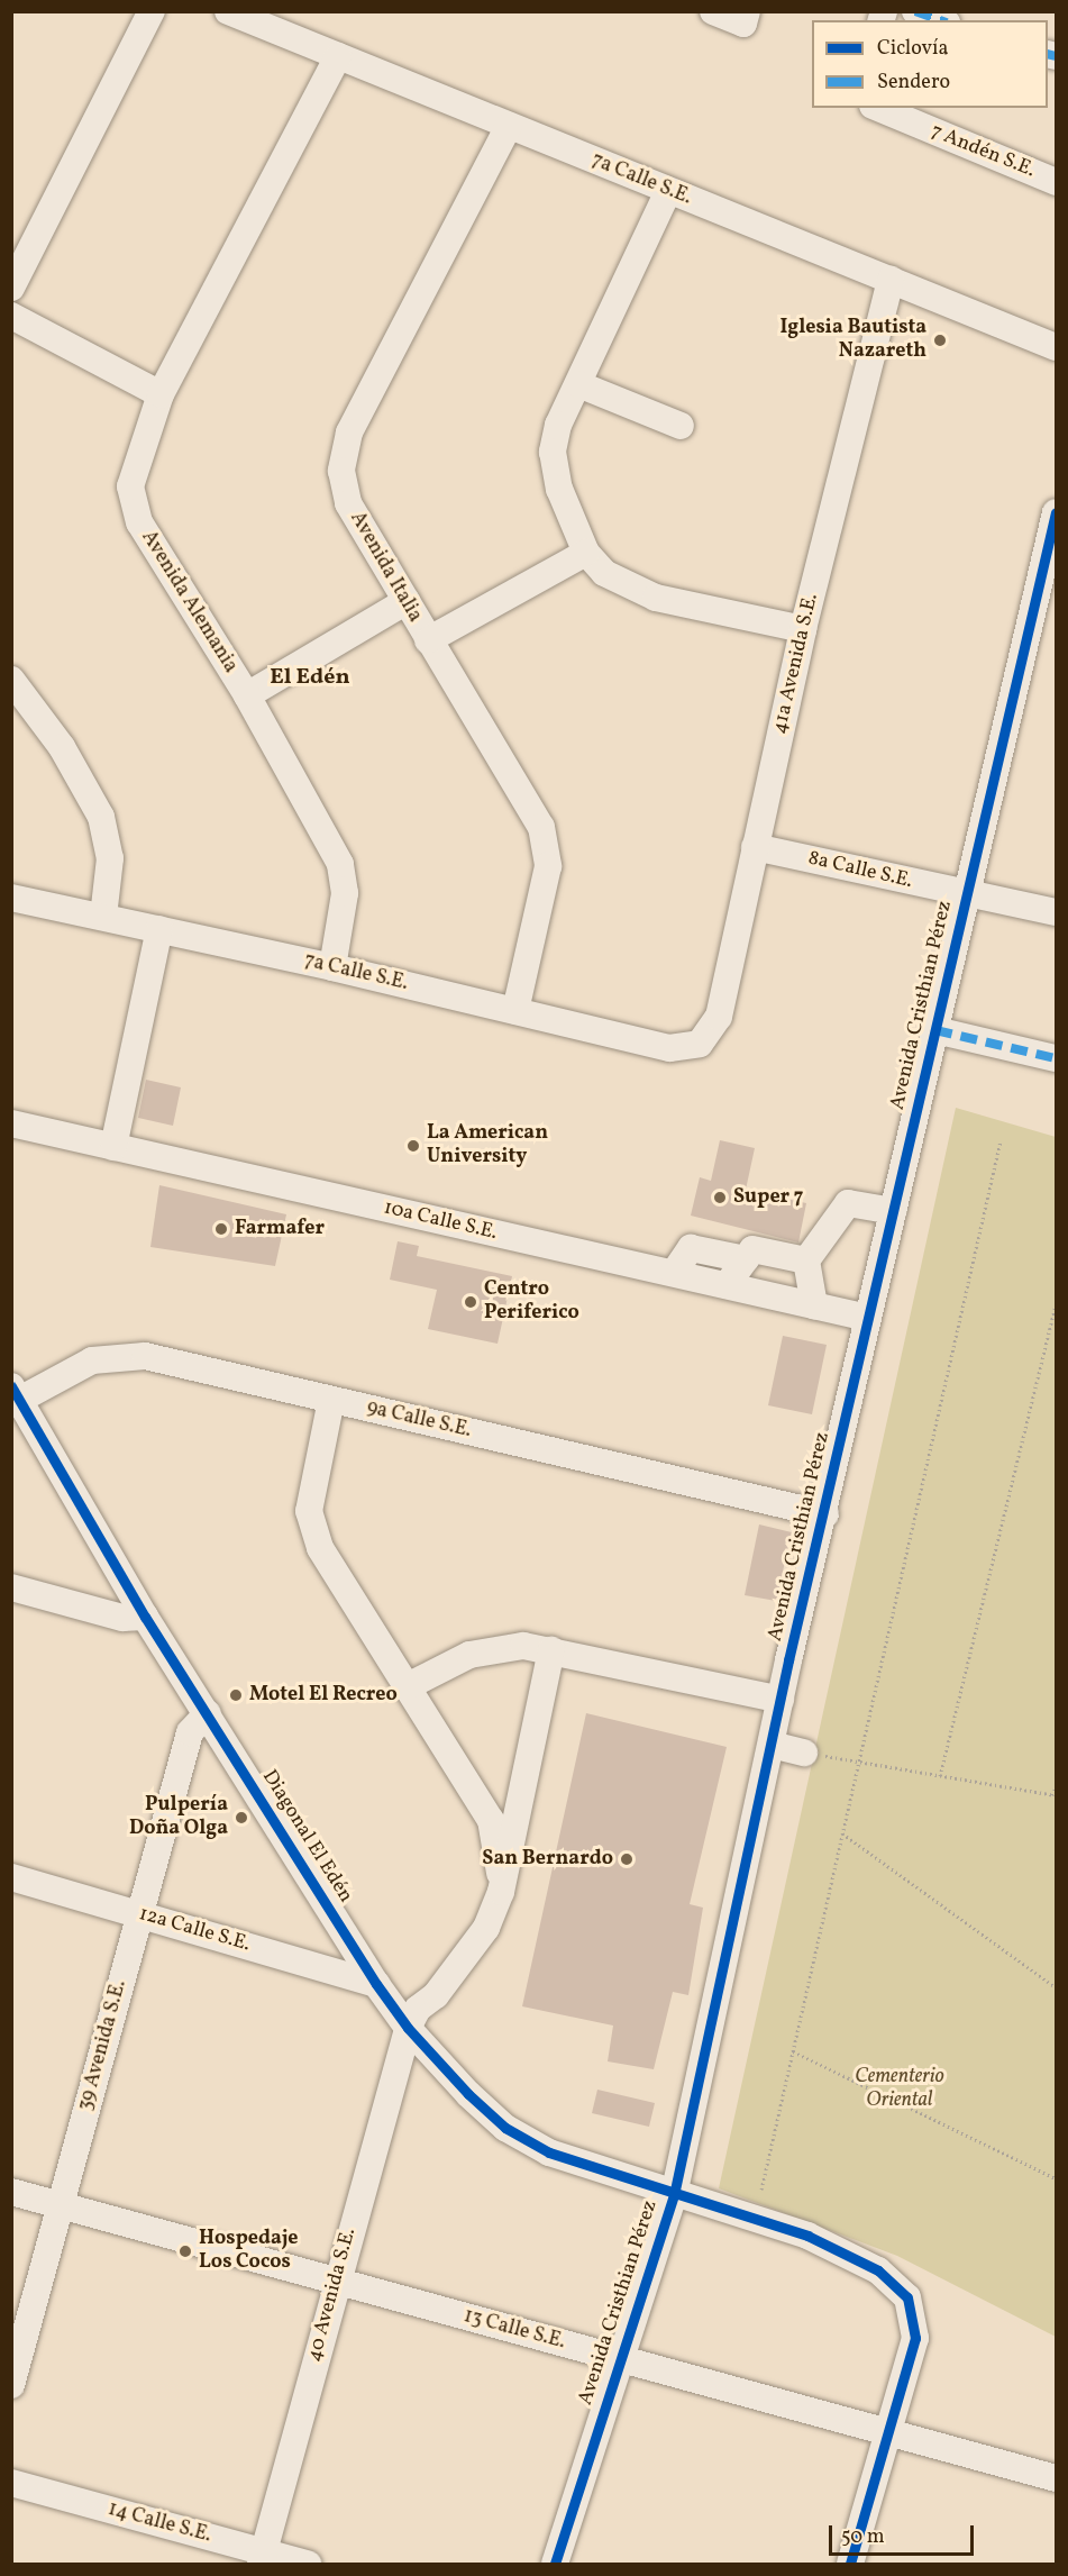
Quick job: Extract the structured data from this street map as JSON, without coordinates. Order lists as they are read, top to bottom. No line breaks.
{"streets":{"street":["7 Andén S.E.","7a Calle S.E.","Avenida Italia","Avenida Alemania","41a Avenida S.E.","8a Calle S.E.","Avenida Cristhian Pérez","10a Calle S.E.","9a Calle S.E.","Diagonal El Edén","12a Calle S.E.","39 Avenida S.E.","40 Avenida S.E.","13 Calle S.E.","14 Calle S.E."]},"crossings":[["7a Calle S.E.","Avenida Italia"],["7a Calle S.E.","Avenida Alemania"],["7a Calle S.E.","41a Avenida S.E."],["41a Avenida S.E.","8a Calle S.E."],["8a Calle S.E.","Avenida Cristhian Pérez"],["Avenida Cristhian Pérez","10a Calle S.E."],["Avenida Cristhian Pérez","9a Calle S.E."],["Avenida Cristhian Pérez","Diagonal El Edén"],["Avenida Cristhian Pérez","13 Calle S.E."],["9a Calle S.E.","Diagonal El Edén"],["Diagonal El Edén","12a Calle S.E."],["Diagonal El Edén","39 Avenida S.E."],["Diagonal El Edén","40 Avenida S.E."],["Diagonal El Edén","13 Calle S.E."],["12a Calle S.E.","39 Avenida S.E."],["39 Avenida S.E.","13 Calle S.E."],["40 Avenida S.E.","13 Calle S.E."],["40 Avenida S.E.","14 Calle S.E."]],"districts":["El Edén"],"parks":["Cementerio Oriental"],"places":["Iglesia Bautista Nazareth","La American University","Super 7","Farmafer","Centro Periferico","Motel El Recreo","Pulpería Doña Olga","San Bernardo","Hospedaje Los Cocos"],"legend":["Ciclovía","Sendero"],"scale_bar":"50 m"}
